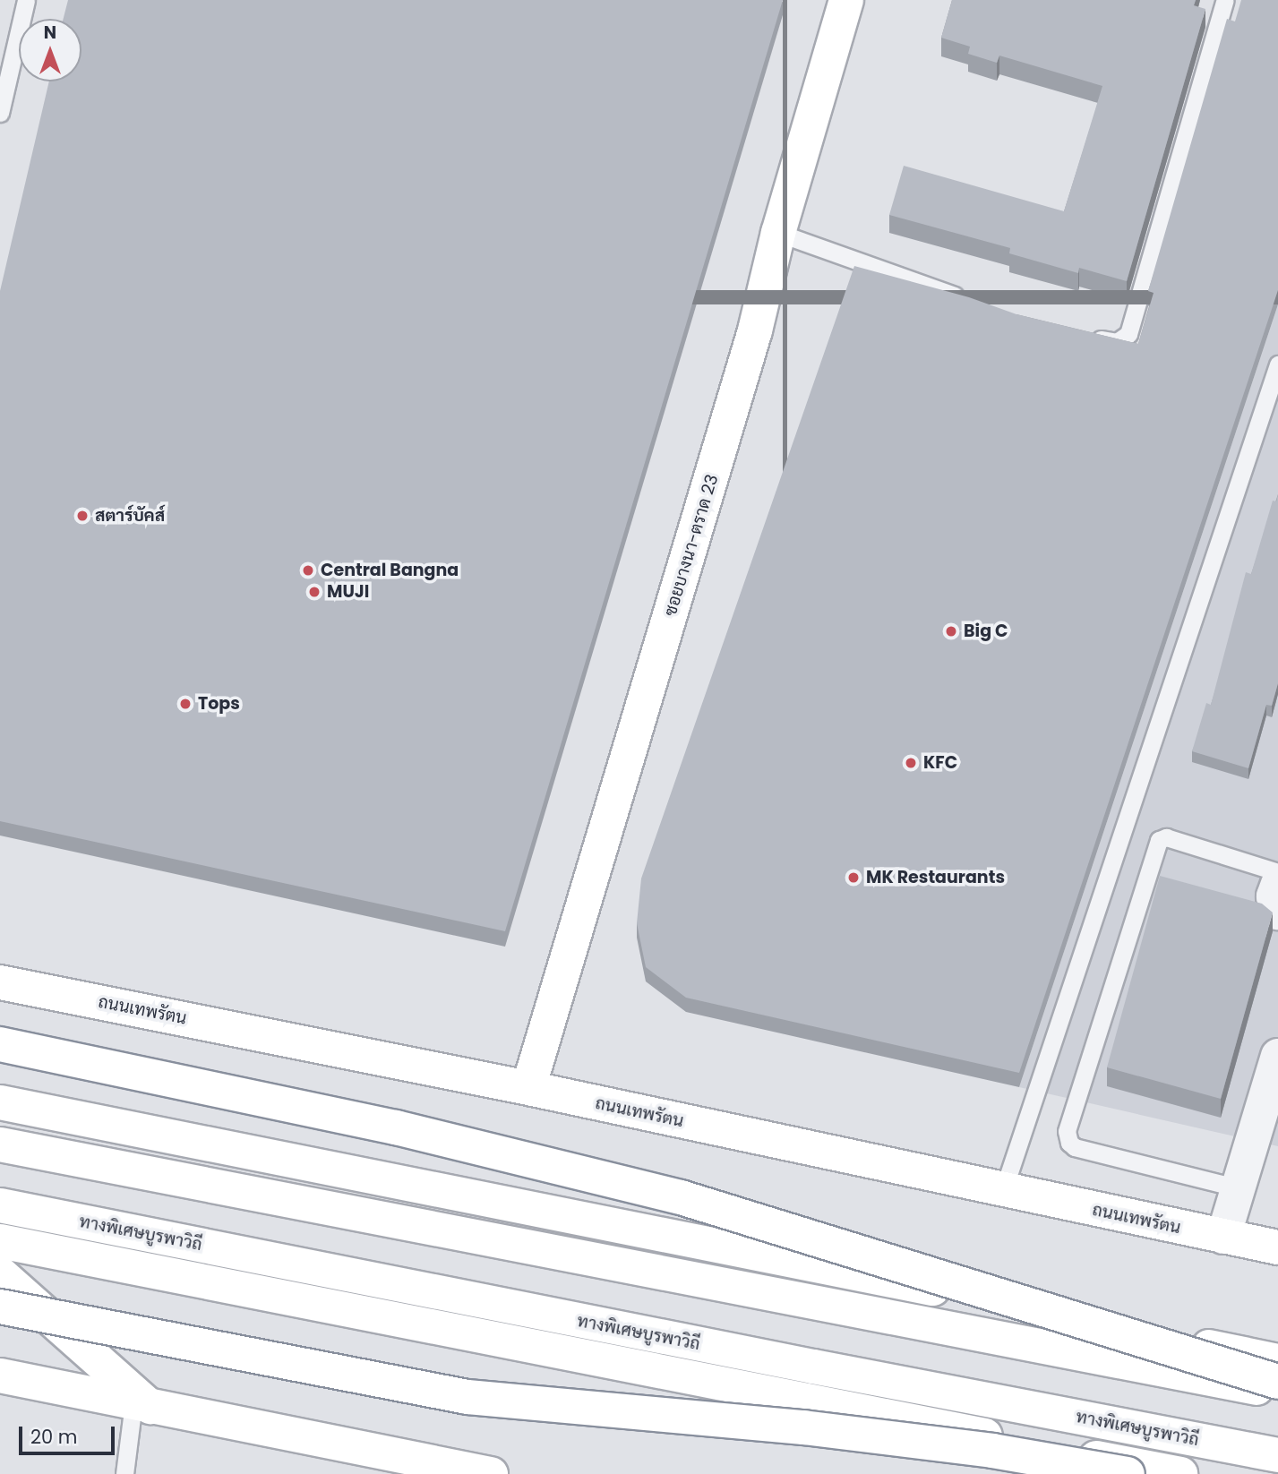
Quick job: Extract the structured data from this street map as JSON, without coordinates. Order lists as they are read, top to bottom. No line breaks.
{"streets":{"main road":["ซอยบางนา-ตราด 23","ถนนเทพรัตน","ทางพิเศษบูรพาวิถี"]},"crossings":[["ซอยบางนา-ตราด 23","ถนนเทพรัตน"]],"places":["สตาร์บัคส์","Central Bangna","MUJI","Big C","Tops","KFC","MK Restaurants"],"scale_bar":"20 m","north":"top"}
